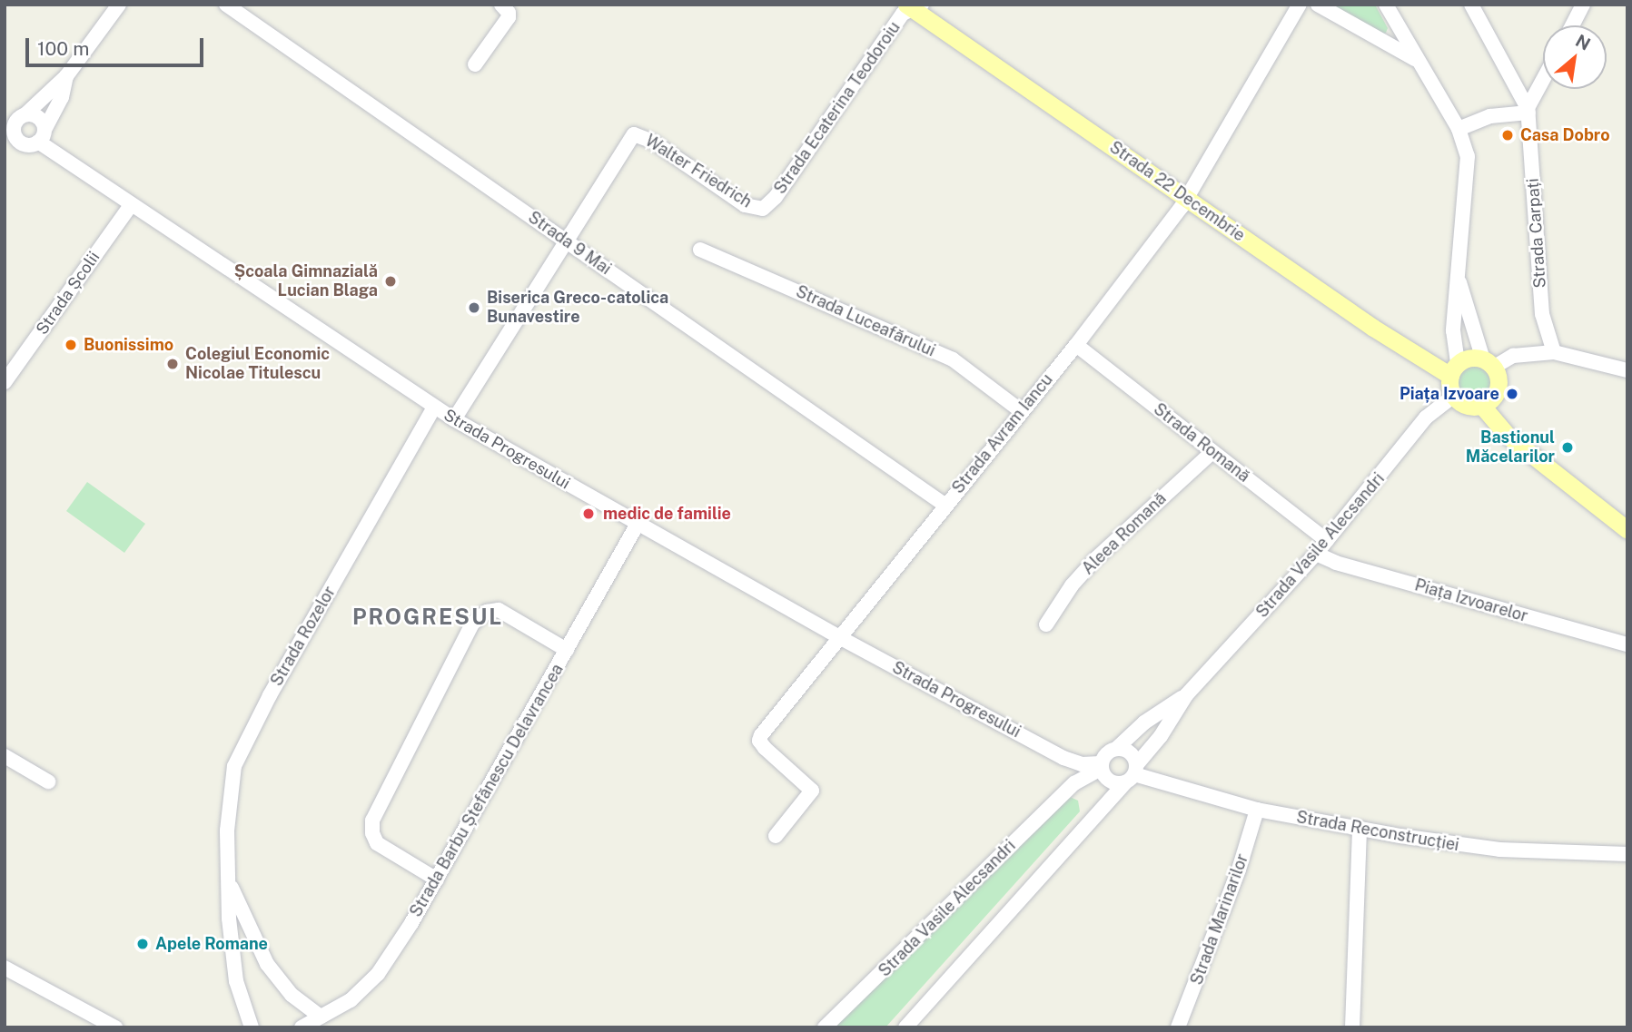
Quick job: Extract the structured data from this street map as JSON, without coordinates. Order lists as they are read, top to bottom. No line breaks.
{"streets":{"main road":["Strada 22 Decembrie"],"street":["Strada Ecaterina Teodoroiu","Walter Friedrich","Strada Carpați","Strada 9 Mai","Strada Școlii","Strada Luceafărului","Strada Avram Iancu","Strada Romană","Strada Progresului","Aleea Romană","Strada Vasile Alecsandri","Piața Izvoarelor","Strada Rozelor","Strada Barbu Ștefănescu Delavrancea","Strada Reconstrucției","Strada Marinarilor"]},"crossings":[["Strada Ecaterina Teodoroiu","Walter Friedrich"],["Strada Ecaterina Teodoroiu","Strada 22 Decembrie"],["Walter Friedrich","Strada 9 Mai"],["Strada 22 Decembrie","Strada Avram Iancu"],["Strada 22 Decembrie","Strada Vasile Alecsandri"],["Strada 9 Mai","Strada Avram Iancu"],["Strada Școlii","Strada Progresului"],["Strada Luceafărului","Strada Avram Iancu"],["Strada Avram Iancu","Strada Romană"],["Strada Avram Iancu","Strada Progresului"],["Strada Romană","Aleea Romană"],["Strada Romană","Strada Vasile Alecsandri"],["Strada Progresului","Strada Vasile Alecsandri"],["Strada Progresului","Strada Rozelor"],["Strada Progresului","Strada Barbu Ștefănescu Delavrancea"],["Strada Progresului","Strada Reconstrucției"],["Strada Vasile Alecsandri","Piața Izvoarelor"],["Strada Vasile Alecsandri","Strada Reconstrucției"],["Strada Rozelor","Strada Barbu Ștefănescu Delavrancea"],["Strada Reconstrucției","Strada Marinarilor"]],"districts":["PROGRESUL"],"places":["Casa Dobro","Școala Gimnazială Lucian Blaga","Biserica Greco-catolica Bunavestire","Buonissimo","Colegiul Economic Nicolae Titulescu","Piața Izvoare","Bastionul Măcelarilor","medic de familie","Apele Romane"],"scale_bar":"100 m","north":"top right"}
